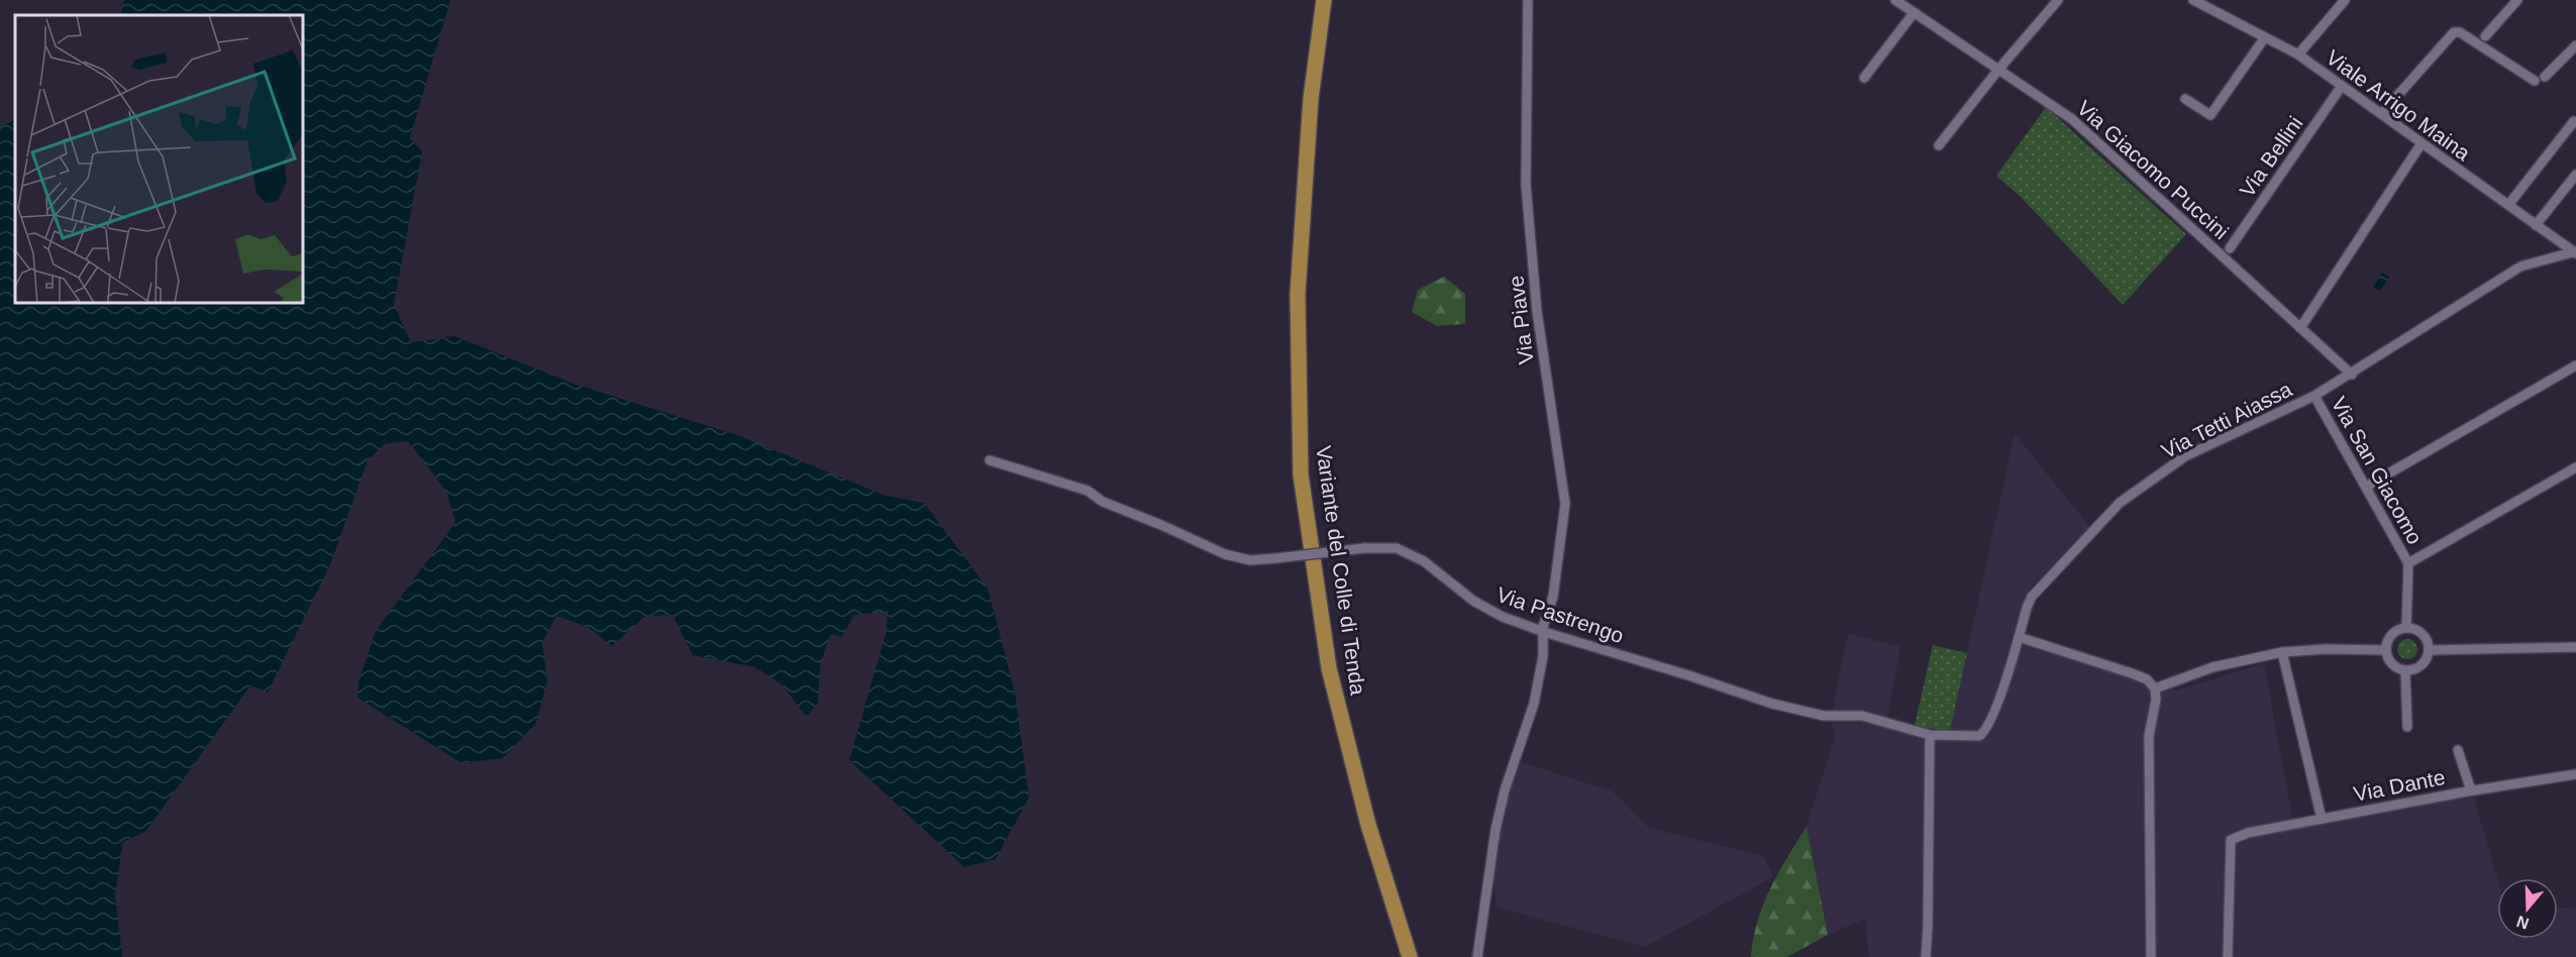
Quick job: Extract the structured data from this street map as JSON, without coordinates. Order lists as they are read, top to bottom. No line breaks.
{"streets":{"main road":["Variante del Colle di Tenda"],"street":["Viale Arrigo Maina","Via Bellini","Via Giacomo Puccini","Via Piave","Via Tetti Aiassa","Via San Giacomo","Via Pastrengo","Via Dante"]},"crossings":[["Viale Arrigo Maina","Via Bellini"],["Viale Arrigo Maina","Via Tetti Aiassa"],["Via Giacomo Puccini","Via Tetti Aiassa"],["Via Piave","Via Pastrengo"],["Via Tetti Aiassa","Via San Giacomo"],["Via Tetti Aiassa","Via Pastrengo"]],"north":"bottom"}
